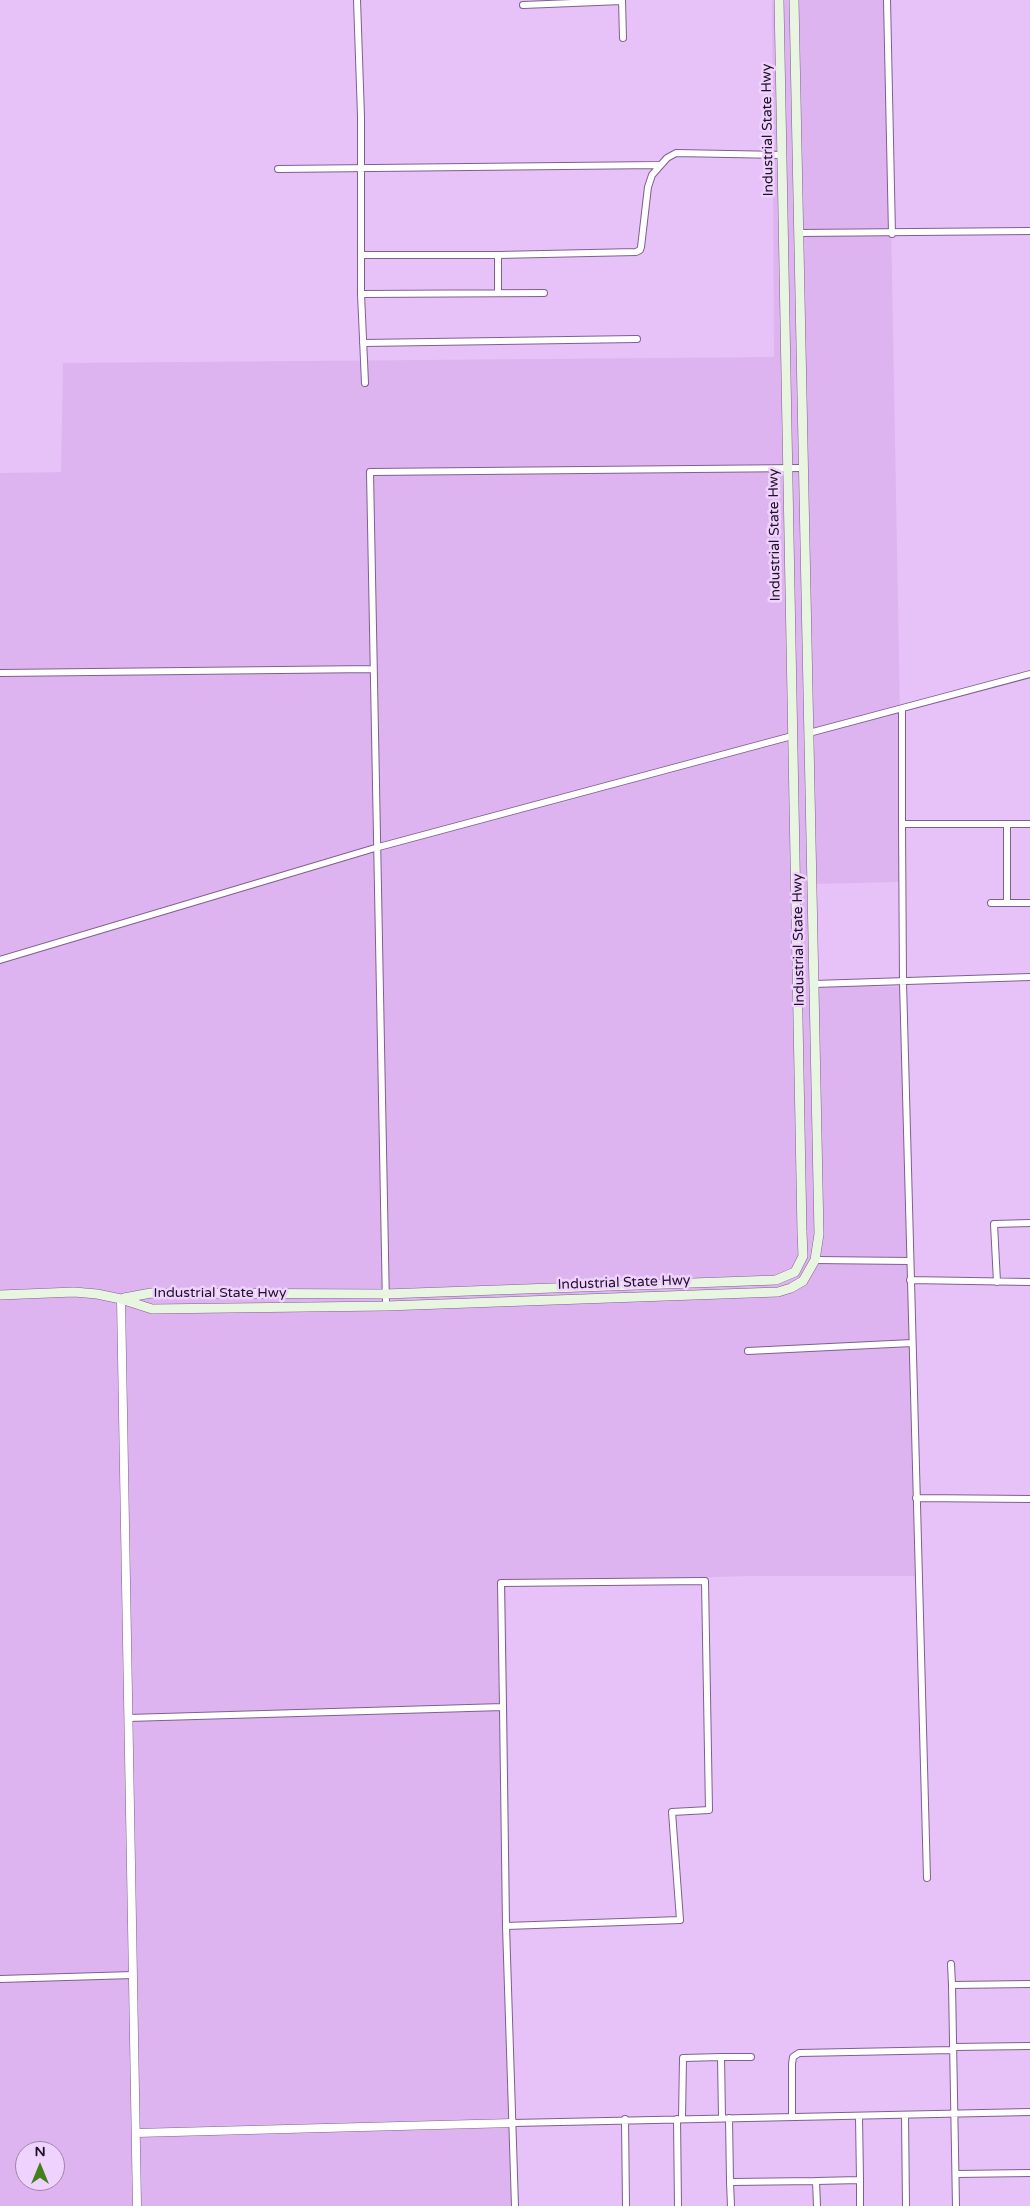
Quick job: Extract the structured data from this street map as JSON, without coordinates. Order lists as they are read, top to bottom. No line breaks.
{"streets":{"main road":["Industrial State Hwy"]},"north":"top"}
